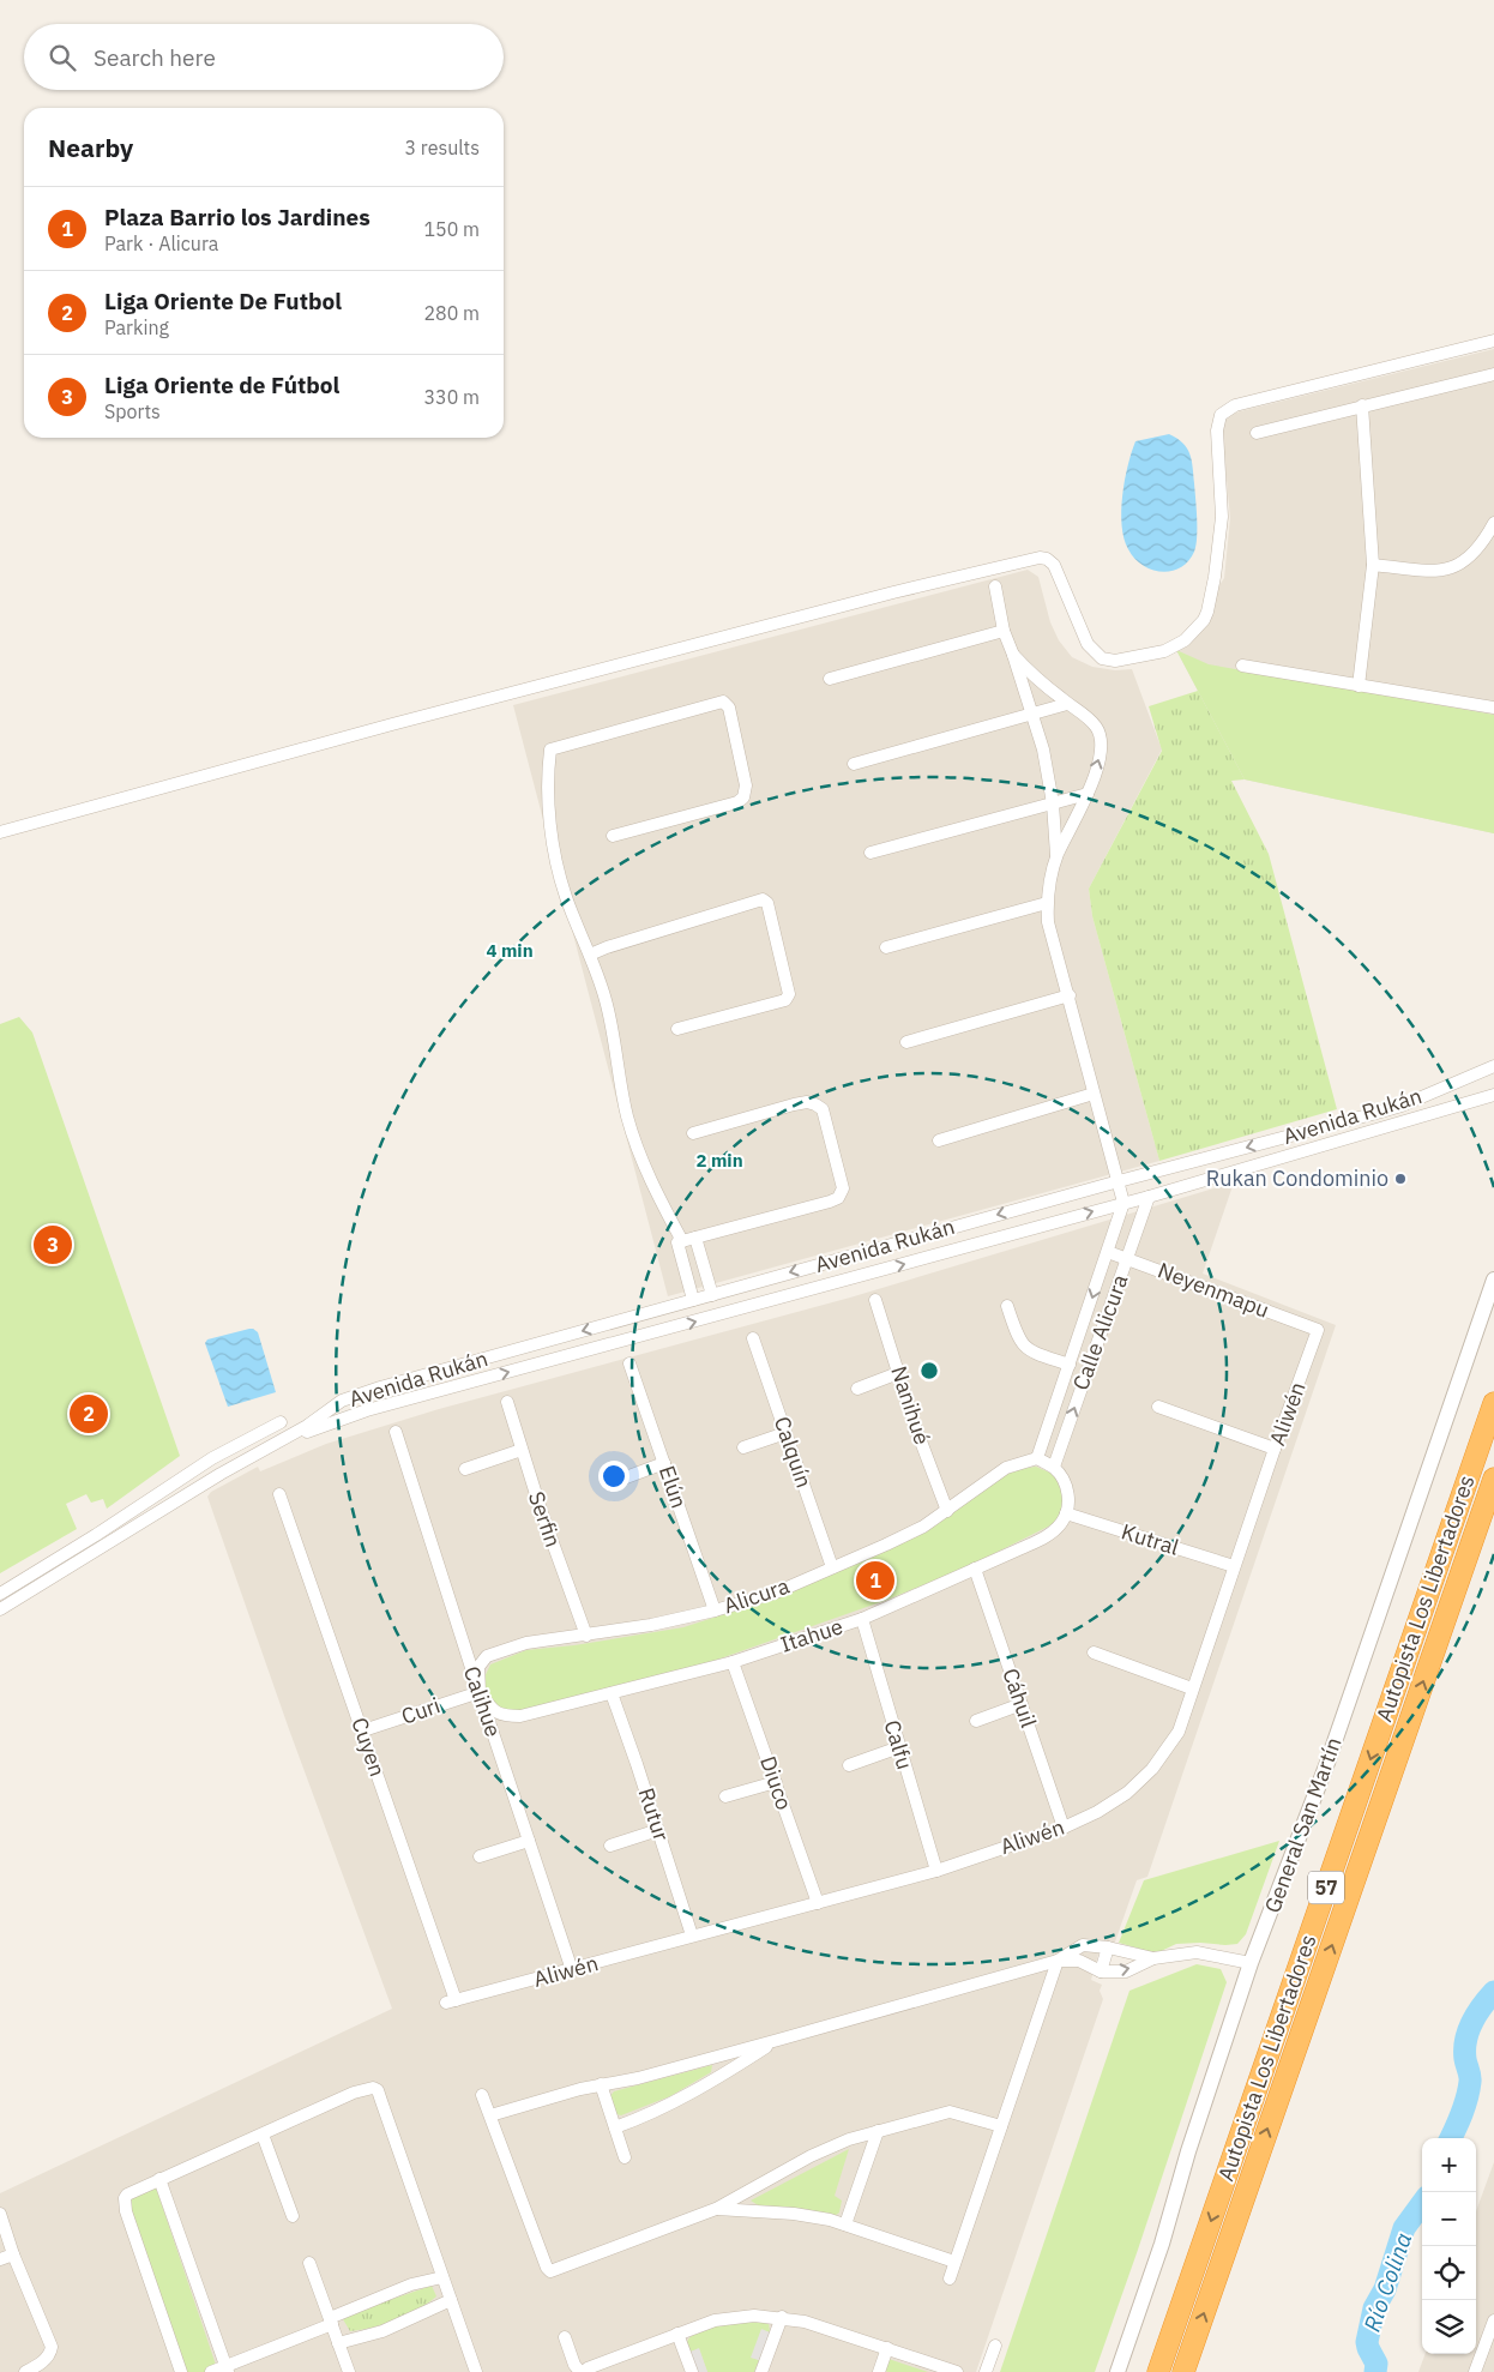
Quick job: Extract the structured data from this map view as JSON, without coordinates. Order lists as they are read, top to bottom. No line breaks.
{"streets":{"highway":["Autopista Los Libertadores","57"],"street":["Avenida Rukán","Neyenmapu","Calle Alicura","Nanihué","Aliwén","Calquín","Elún","Serfin","Kutral","Alicura","Itahue","Cáhuil","Calihue","Curi","Calfu","Cuyen","Diuco","Rutur","General San Martín"]},"crossings":[["Avenida Rukán","Calle Alicura"],["Neyenmapu","Calle Alicura"],["Neyenmapu","Aliwén"],["Calle Alicura","Alicura"],["Nanihué","Alicura"],["Aliwén","Kutral"],["Aliwén","Cáhuil"],["Aliwén","Calihue"],["Aliwén","Calfu"],["Aliwén","Cuyen"],["Aliwén","Diuco"],["Aliwén","Rutur"],["Calquín","Alicura"],["Elún","Alicura"],["Serfin","Alicura"],["Kutral","Itahue"],["Alicura","Itahue"],["Alicura","Calihue"],["Alicura","Curi"],["Itahue","Cáhuil"],["Itahue","Calihue"],["Itahue","Curi"],["Itahue","Calfu"],["Itahue","Diuco"],["Itahue","Rutur"],["Calihue","Curi"],["Curi","Cuyen"]],"water":["Río Colina"],"places":["Rukan Condominio"],"page":{"search":"Search here","heading":["Nearby","3 results"],"list":[{"mark":"1","name":"Plaza Barrio los Jardines","note":"Park · Alicura","value":"150 m"},{"mark":"2","name":"Liga Oriente De Futbol","note":"Parking","value":"280 m"},{"mark":"3","name":"Liga Oriente de Fútbol","note":"Sports","value":"330 m"}],"pins":["3","2","1"],"map_buttons":["+","−"]},"rings":["4 min","2 min"]}
